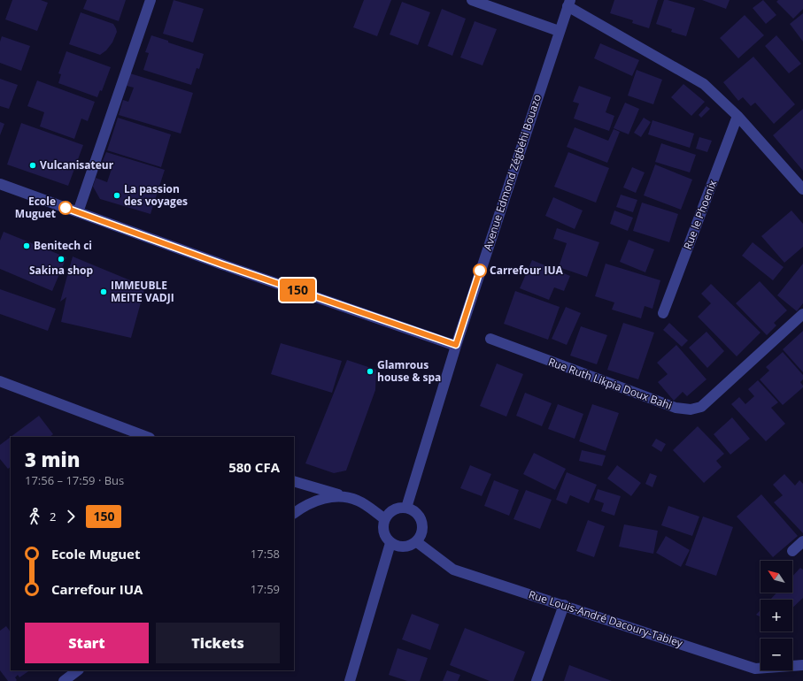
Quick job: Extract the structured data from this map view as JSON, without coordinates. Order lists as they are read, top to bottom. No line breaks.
{"streets":{"street":["Avenue Edmond Zégbéhi Bouazo","Rue le Phoenix","Rue Ruth Likpia Doux Bahi","Rue Louis-André Dacoury-Tabley"]},"crossings":[["Avenue Edmond Zégbéhi Bouazo","Rue Louis-André Dacoury-Tabley"]],"places":["Vulcanisateur","La passion des voyages","Ecole Muguet","Benitech ci","Sakina shop","Carrefour IUA","IMMEUBLE MEITE VADJI","Glamrous house & spa"],"lines":["bus line 150"],"north":"top left","page":{"on_map":"150","heading":["3 min","17:56 – 17:59 · Bus","580 CFA"],"legs":["2","150"],"list":[{"name":"Ecole Muguet","value":"17:58"},{"name":"Carrefour IUA","value":"17:59"}],"map_buttons":["+","−"],"buttons":["Start","Tickets"]}}
